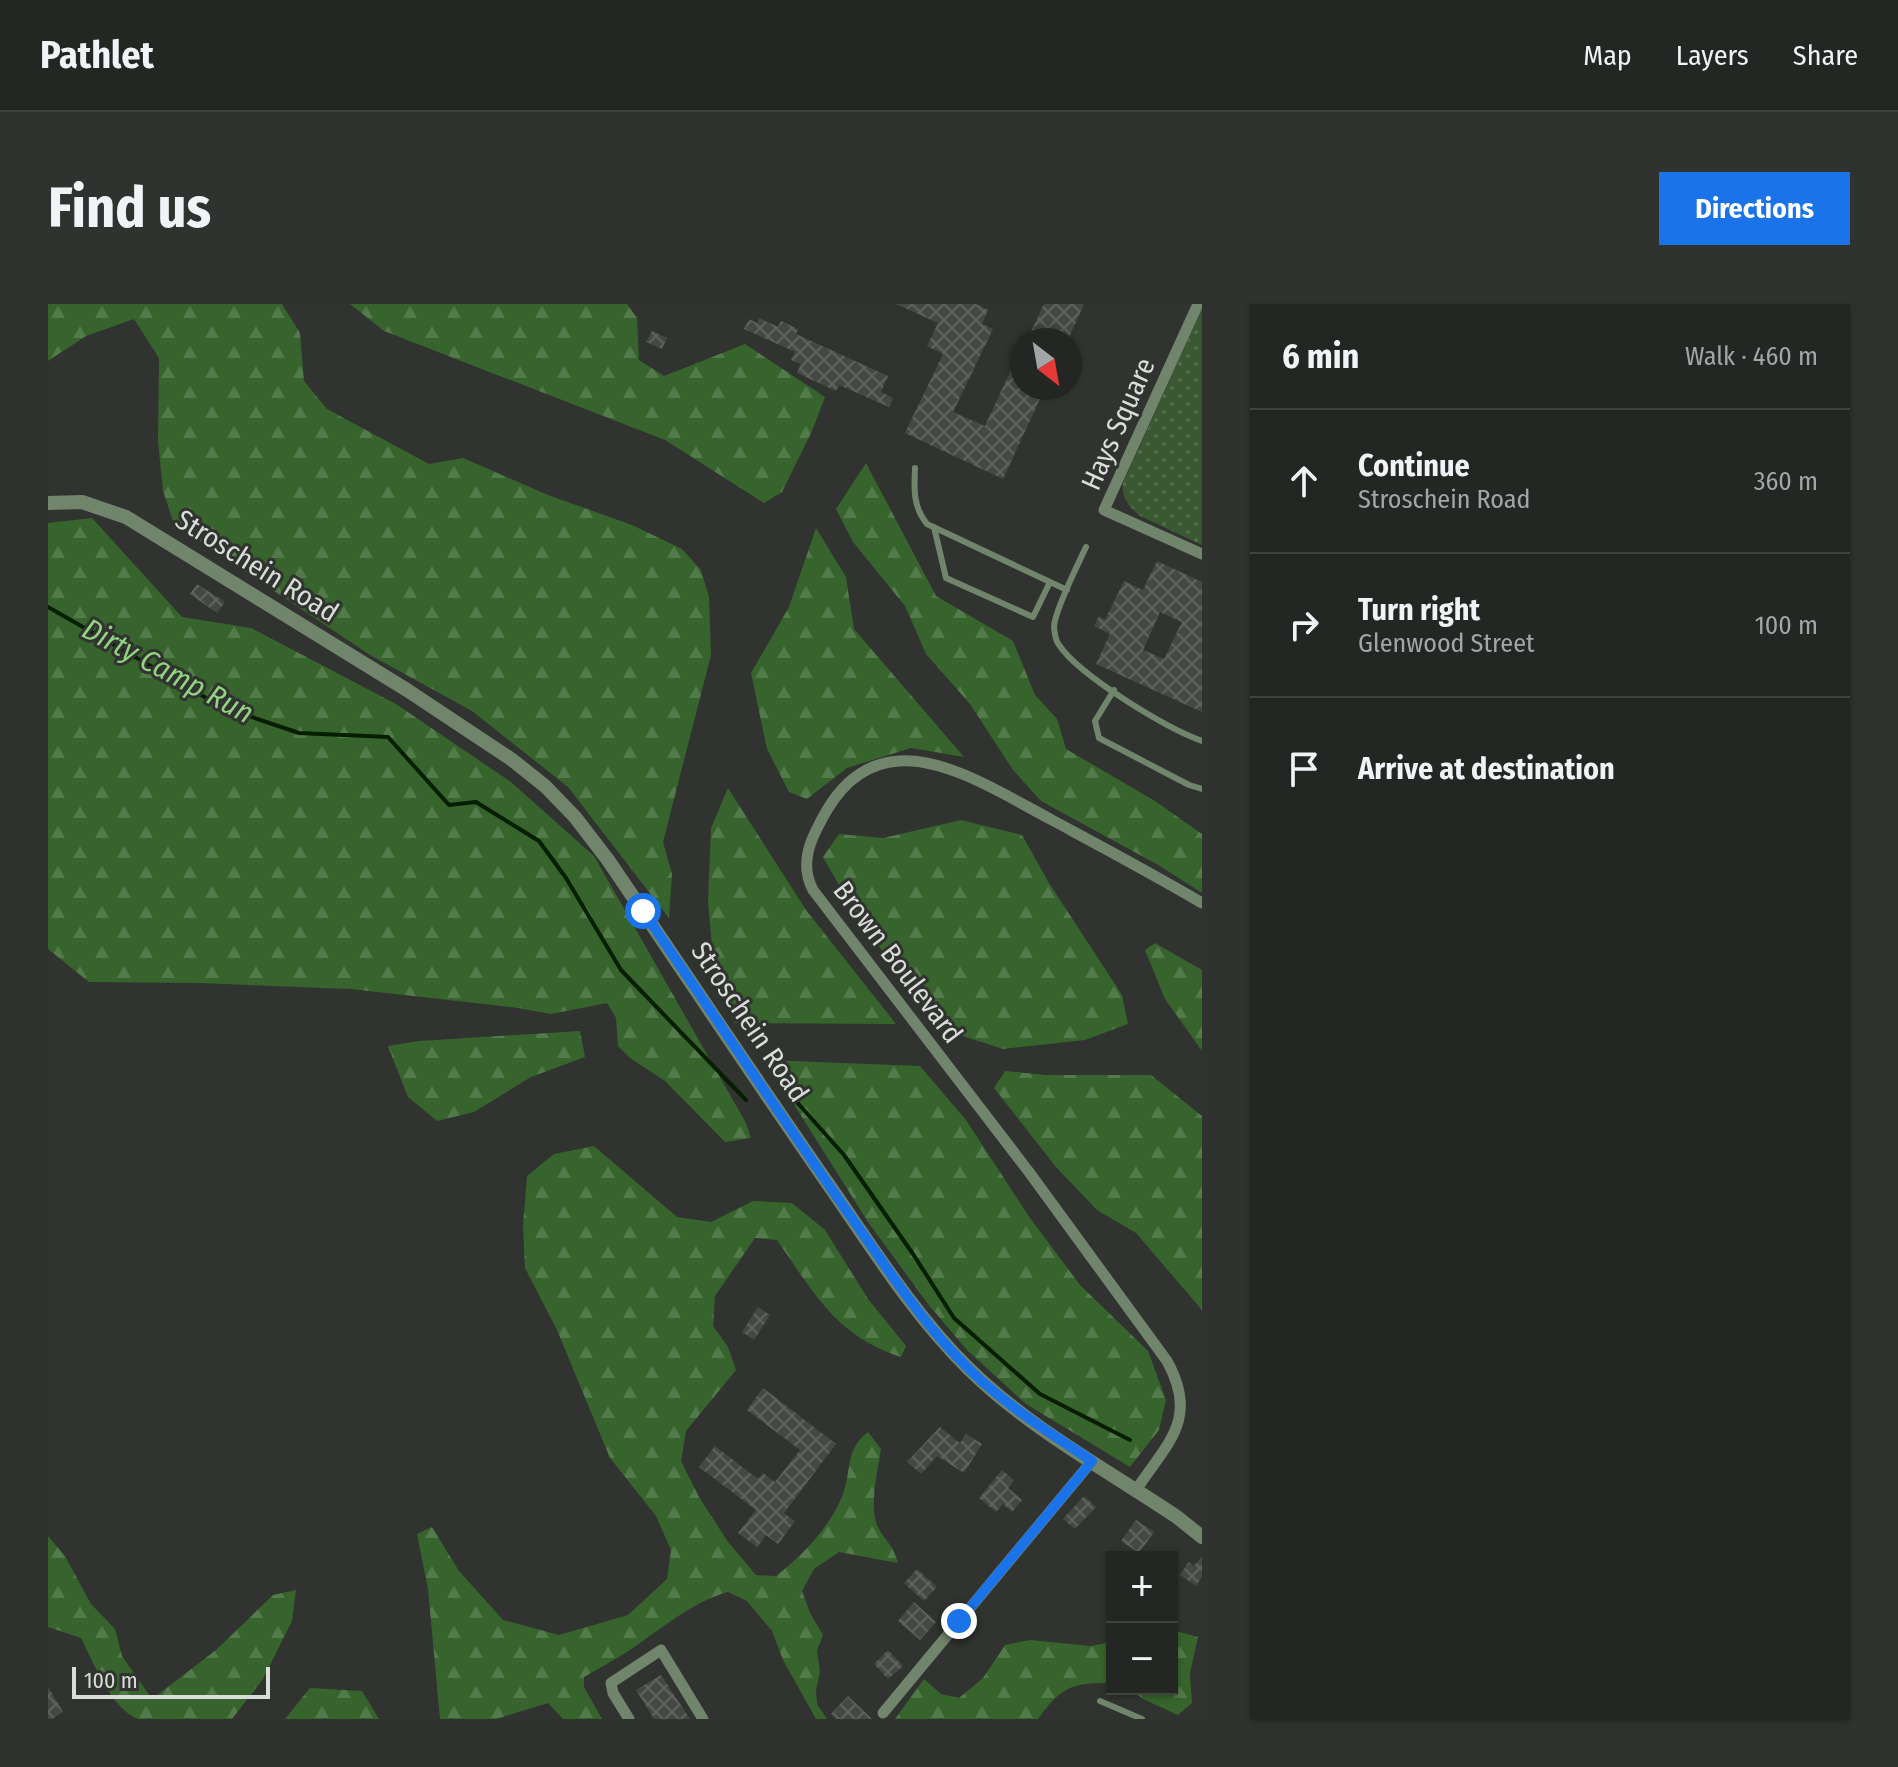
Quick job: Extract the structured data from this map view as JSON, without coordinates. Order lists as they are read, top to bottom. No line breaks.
{"streets":{"street":["Hays Square","Stroschein Road","Brown Boulevard"]},"crossings":[["Stroschein Road","Brown Boulevard"]],"water":["Dirty Camp Run"],"scale_bar":"100 m","north":"bottom right","page":{"header":"Pathlet","nav":["Map","Layers","Share"],"buttons":"Directions","title":"Find us","heading":["6 min","Walk · 460 m"],"list":[["Continue","Stroschein Road","360 m"],["Turn right","Glenwood Street","100 m"],"Arrive at destination"],"map_buttons":["+","−"],"scale":"100 m"}}
